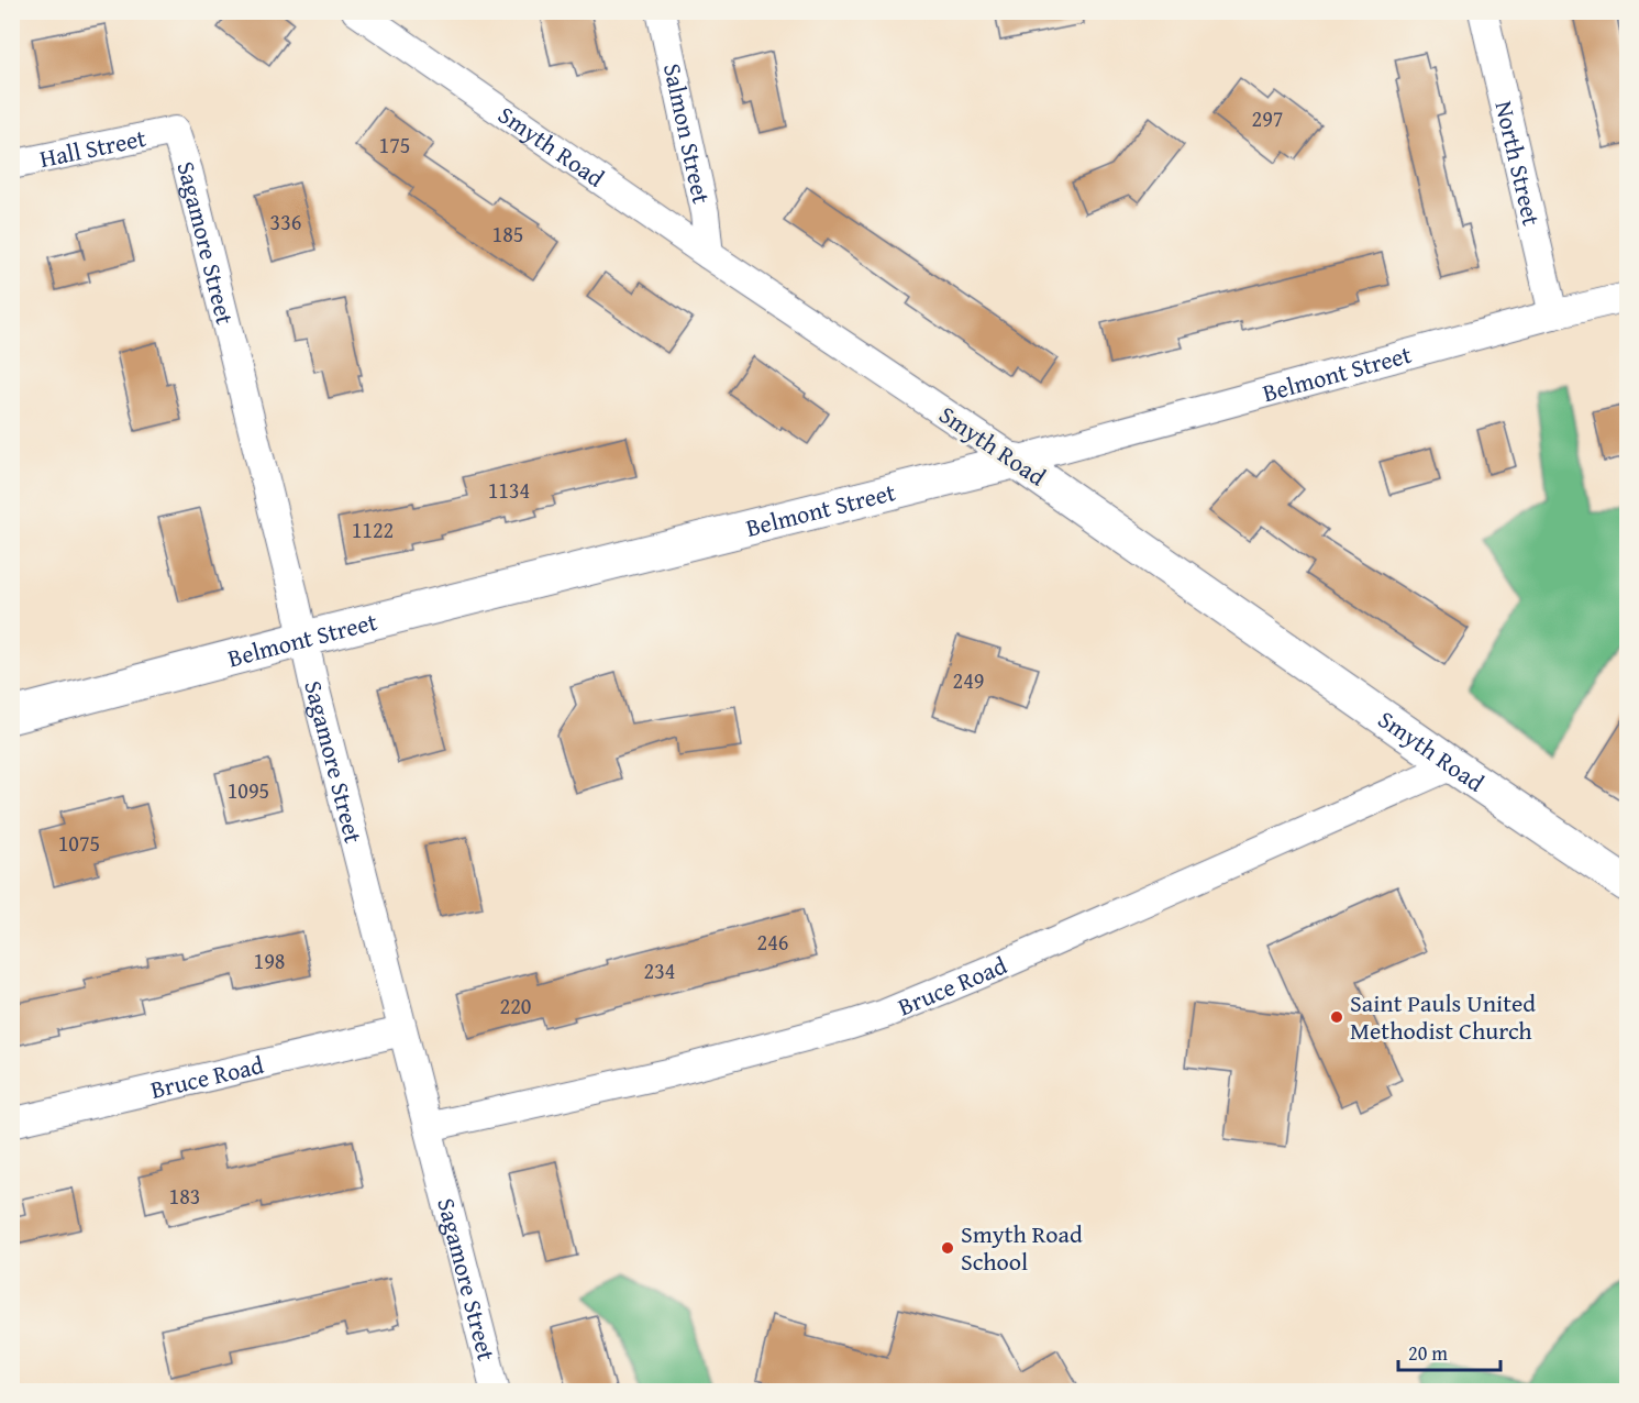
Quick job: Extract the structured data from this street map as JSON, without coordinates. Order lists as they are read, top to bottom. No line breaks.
{"streets":{"street":["Salmon Street","Smyth Road","Hall Street","North Street","Sagamore Street","Belmont Street","Bruce Road"]},"crossings":[["Salmon Street","Smyth Road"],["Smyth Road","Belmont Street"],["Smyth Road","Bruce Road"],["Hall Street","Sagamore Street"],["North Street","Belmont Street"],["Sagamore Street","Belmont Street"],["Sagamore Street","Bruce Road"]],"places":["Saint Pauls United Methodist Church","Smyth Road School"],"house_numbers":["297","175","336","185","1134","1122","249","1095","1075","246","198","234","220","183"],"scale_bar":"20 m"}
